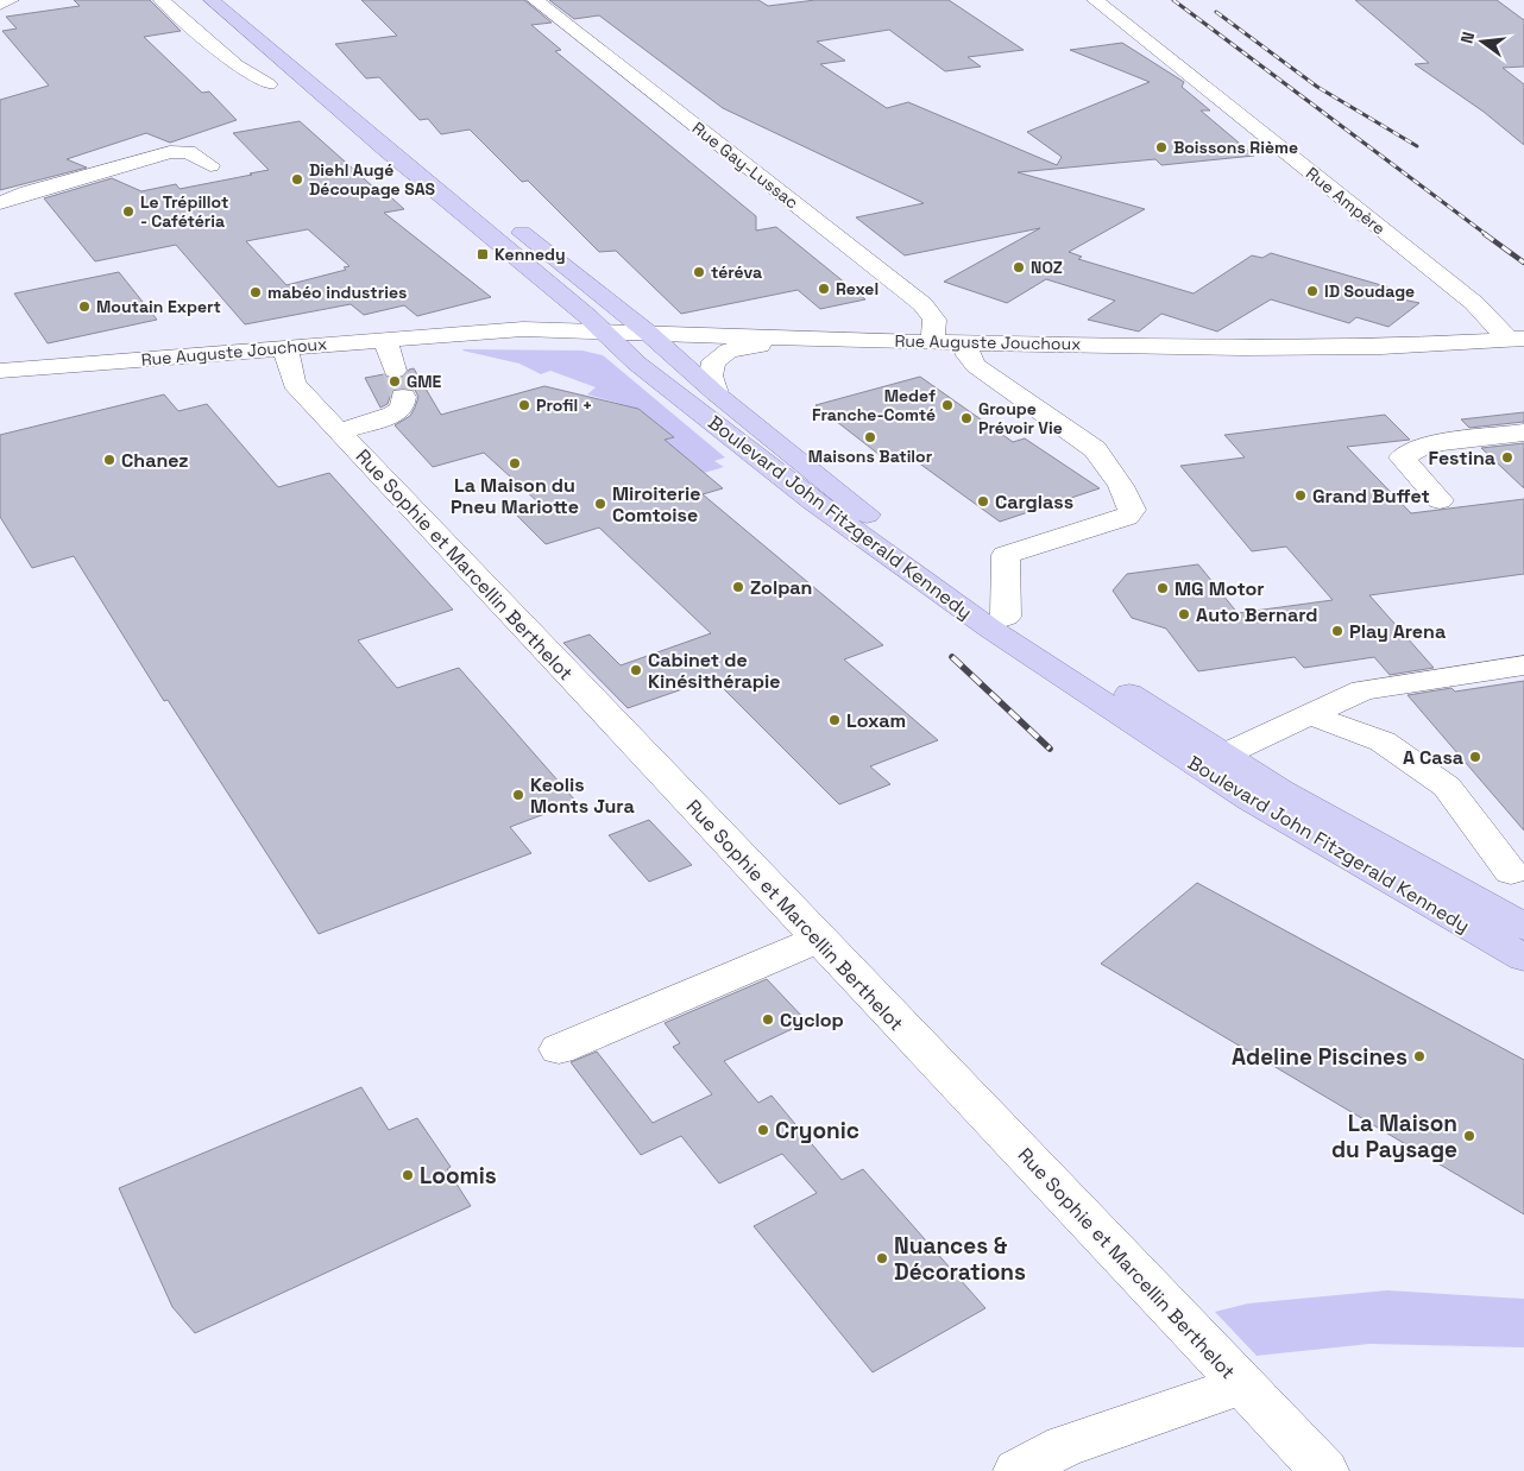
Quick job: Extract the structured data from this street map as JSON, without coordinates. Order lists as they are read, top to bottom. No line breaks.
{"streets":{"main road":["Boulevard John Fitzgerald Kennedy"],"street":["Rue Gay-Lussac","Rue Ampère","Rue Auguste Jouchoux","Rue Sophie et Marcellin Berthelot"]},"crossings":[["Rue Gay-Lussac","Rue Auguste Jouchoux"],["Rue Ampère","Rue Auguste Jouchoux"],["Rue Auguste Jouchoux","Boulevard John Fitzgerald Kennedy"],["Rue Auguste Jouchoux","Rue Sophie et Marcellin Berthelot"]],"places":{"other":["Boissons Rième","Diehl Augé Découpage SAS","Le Trépillot - Cafétéria","NOZ","téréva","Rexel","ID Soudage","mabéo industries","Moutain Expert","GME","Profil +","Medef Franche-Comté","Groupe Prévoir Vie","Maisons Batilor","Festina","Chanez","La Maison du Pneu Mariotte","Grand Buffet","Carglass","Miroiterie Comtoise","Zolpan","MG Motor","Auto Bernard","Play Arena","Cabinet de Kinésithérapie","Loxam","A Casa","Keolis Monts Jura","Cyclop","Adeline Piscines","Cryonic","La Maison du Paysage","Loomis","Nuances & Décorations"],"transit":["Kennedy"]},"north":"left"}
